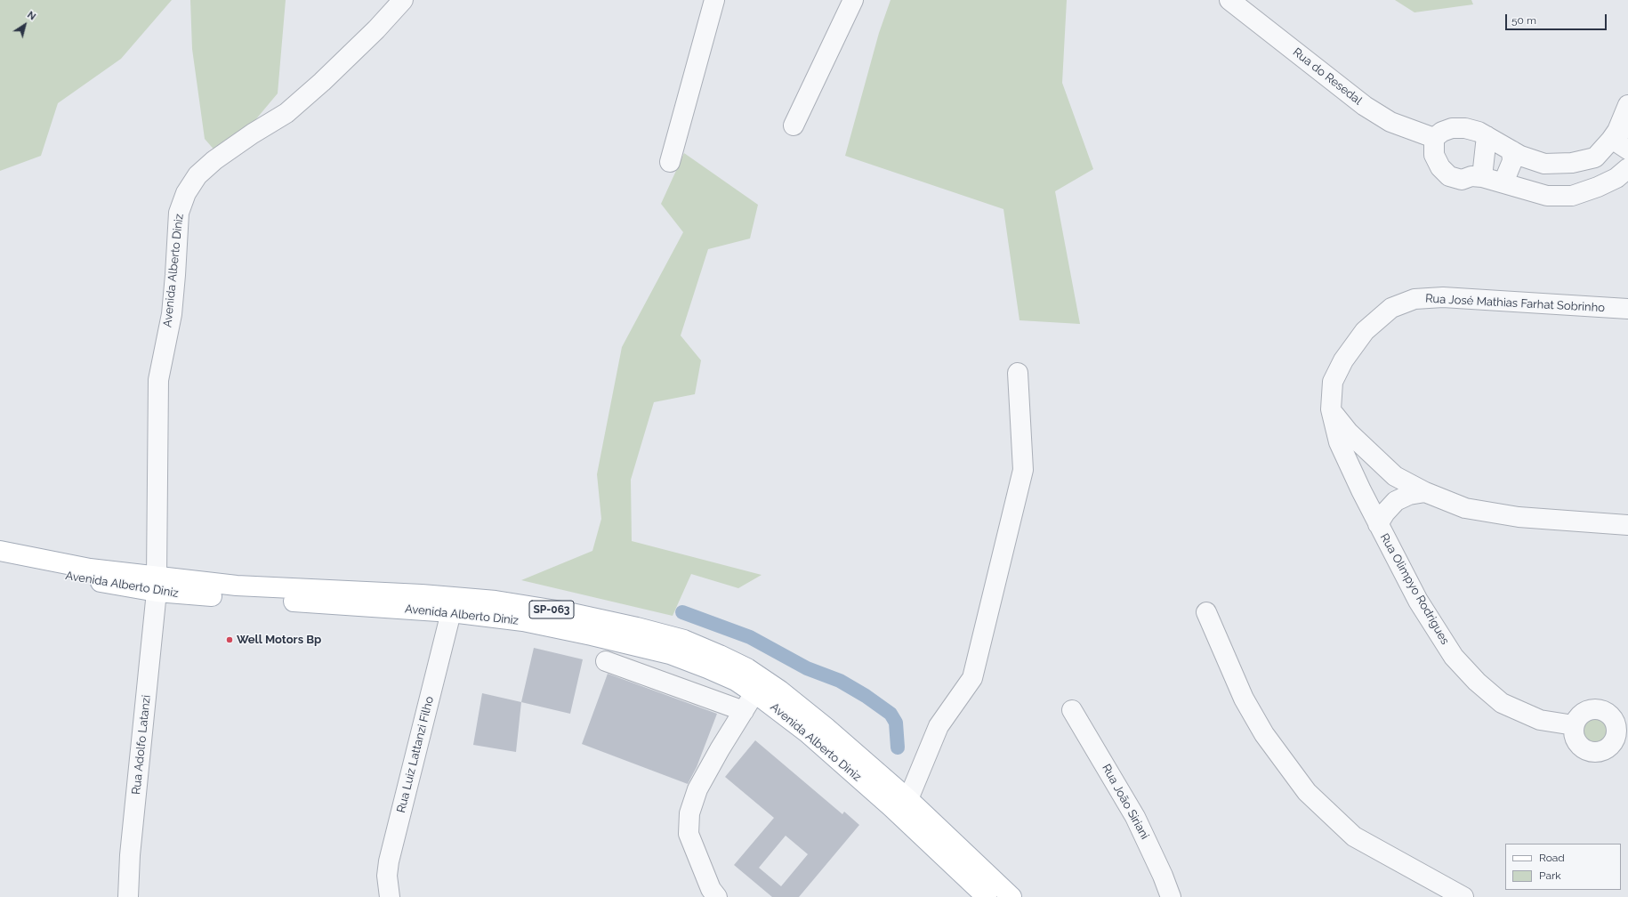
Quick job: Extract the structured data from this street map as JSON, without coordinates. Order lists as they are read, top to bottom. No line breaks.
{"streets":{"main road":["Avenida Alberto Diniz","SP-063"],"street":["Rua do Resedal","Rua José Mathias Farhat Sobrinho","Rua Olimpyo Rodrigues","Rua Adolfo Latanzi","Rua Luiz Lattanzi Filho","Rua João Siriani"]},"crossings":[["Avenida Alberto Diniz","Rua Adolfo Latanzi"],["Avenida Alberto Diniz","Rua Luiz Lattanzi Filho"],["Rua José Mathias Farhat Sobrinho","Rua Olimpyo Rodrigues"]],"places":["Well Motors Bp"],"legend":["Road","Park"],"scale_bar":"50 m","north":"top right"}
